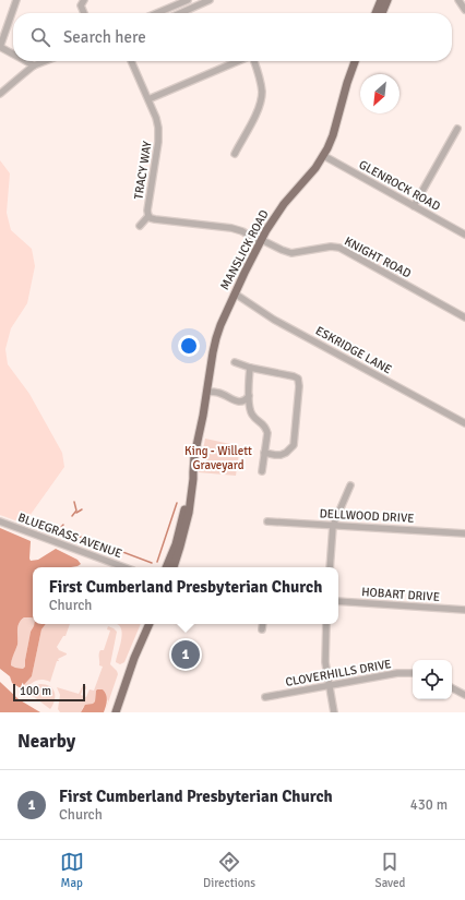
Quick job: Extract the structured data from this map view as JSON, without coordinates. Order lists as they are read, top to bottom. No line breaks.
{"streets":{"main road":["MANSLICK ROAD"],"street":["TRACY WAY","GLENROCK ROAD","KNIGHT ROAD","ESKRIDGE LANE","DELLWOOD DRIVE","BLUEGRASS AVENUE","HOBART DRIVE","CLOVERHILLS DRIVE"]},"crossings":[["TRACY WAY","KNIGHT ROAD"],["GLENROCK ROAD","MANSLICK ROAD"],["MANSLICK ROAD","KNIGHT ROAD"],["MANSLICK ROAD","ESKRIDGE LANE"]],"parks":["King - Willett Graveyard"],"scale_bar":"100 m","north":"bottom left","page":{"search":"Search here","popup":["First Cumberland Presbyterian Church","Church"],"pins":"1","scale":"100 m","heading":"Nearby","list":[{"mark":"1","name":"First Cumberland Presbyterian Church","note":"Church","value":"430 m"}],"nav":["Map","Directions","Saved"]}}
